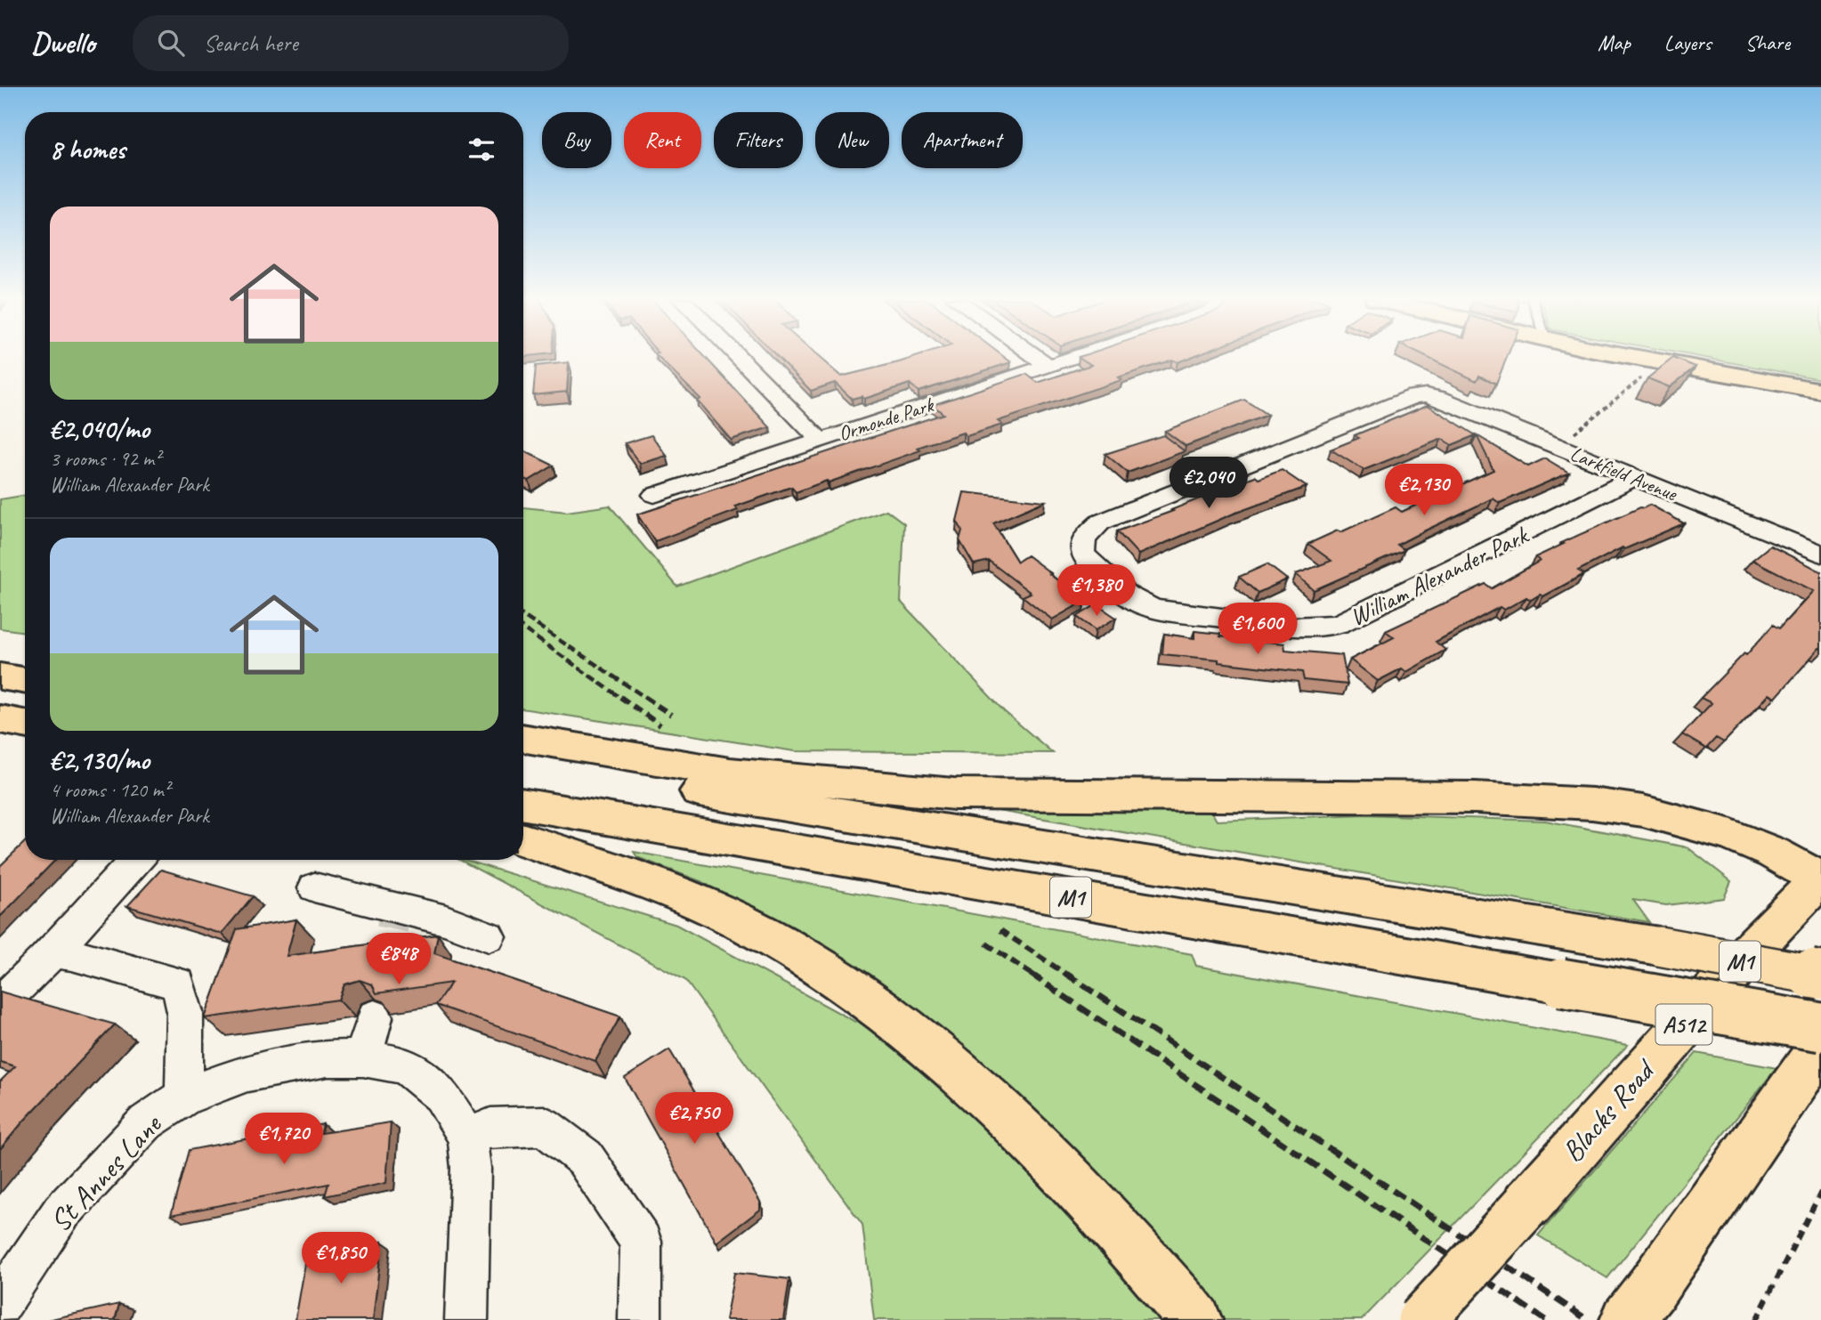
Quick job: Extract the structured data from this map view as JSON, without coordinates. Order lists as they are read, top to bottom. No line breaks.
{"streets":{"main road":["M1","A512","Blacks Road"],"street":["Ormonde Park","Larkfield Avenue","William Alexander Park","St Annes Lane"]},"crossings":[["Larkfield Avenue","William Alexander Park"]],"page":{"header":"Dwello","search":"Search here","nav":["Map","Layers","Share"],"chip":["Buy","Rent","Filters","New","Apartment"],"heading":"8 homes","list":[{"name":"€2,040/mo","note":"3 rooms · 92 m² · William Alexander Park"},{"name":"€2,130/mo","note":"4 rooms · 120 m² · William Alexander Park"}],"price":["€2,040","€2,130","€1,380","€1,600","€848","€2,750","€1,720","€1,850"]}}
